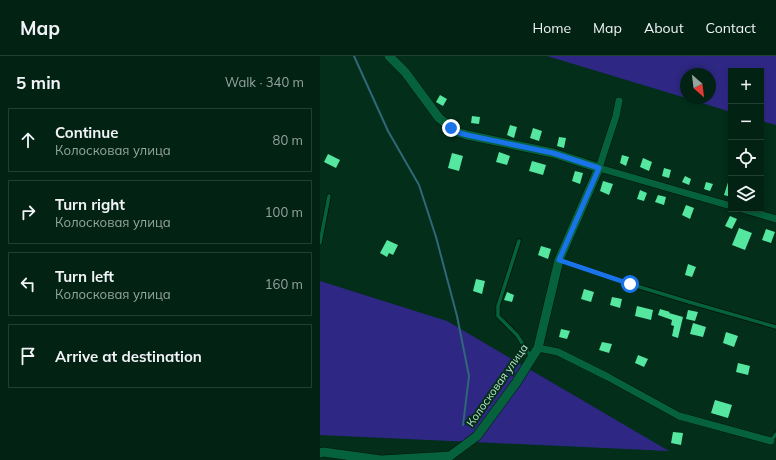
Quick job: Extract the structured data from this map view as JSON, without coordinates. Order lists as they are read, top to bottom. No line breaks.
{"streets":{"street":["Колосковая улица"]},"north":"bottom right","page":{"header":"Map","nav":["Home","Map","About","Contact"],"heading":["5 min","Walk · 340 m"],"map_buttons":["+","−"],"list":[["Continue","Колосковая улица","80 m"],["Turn right","Колосковая улица","100 m"],["Turn left","Колосковая улица","160 m"],"Arrive at destination"]}}
